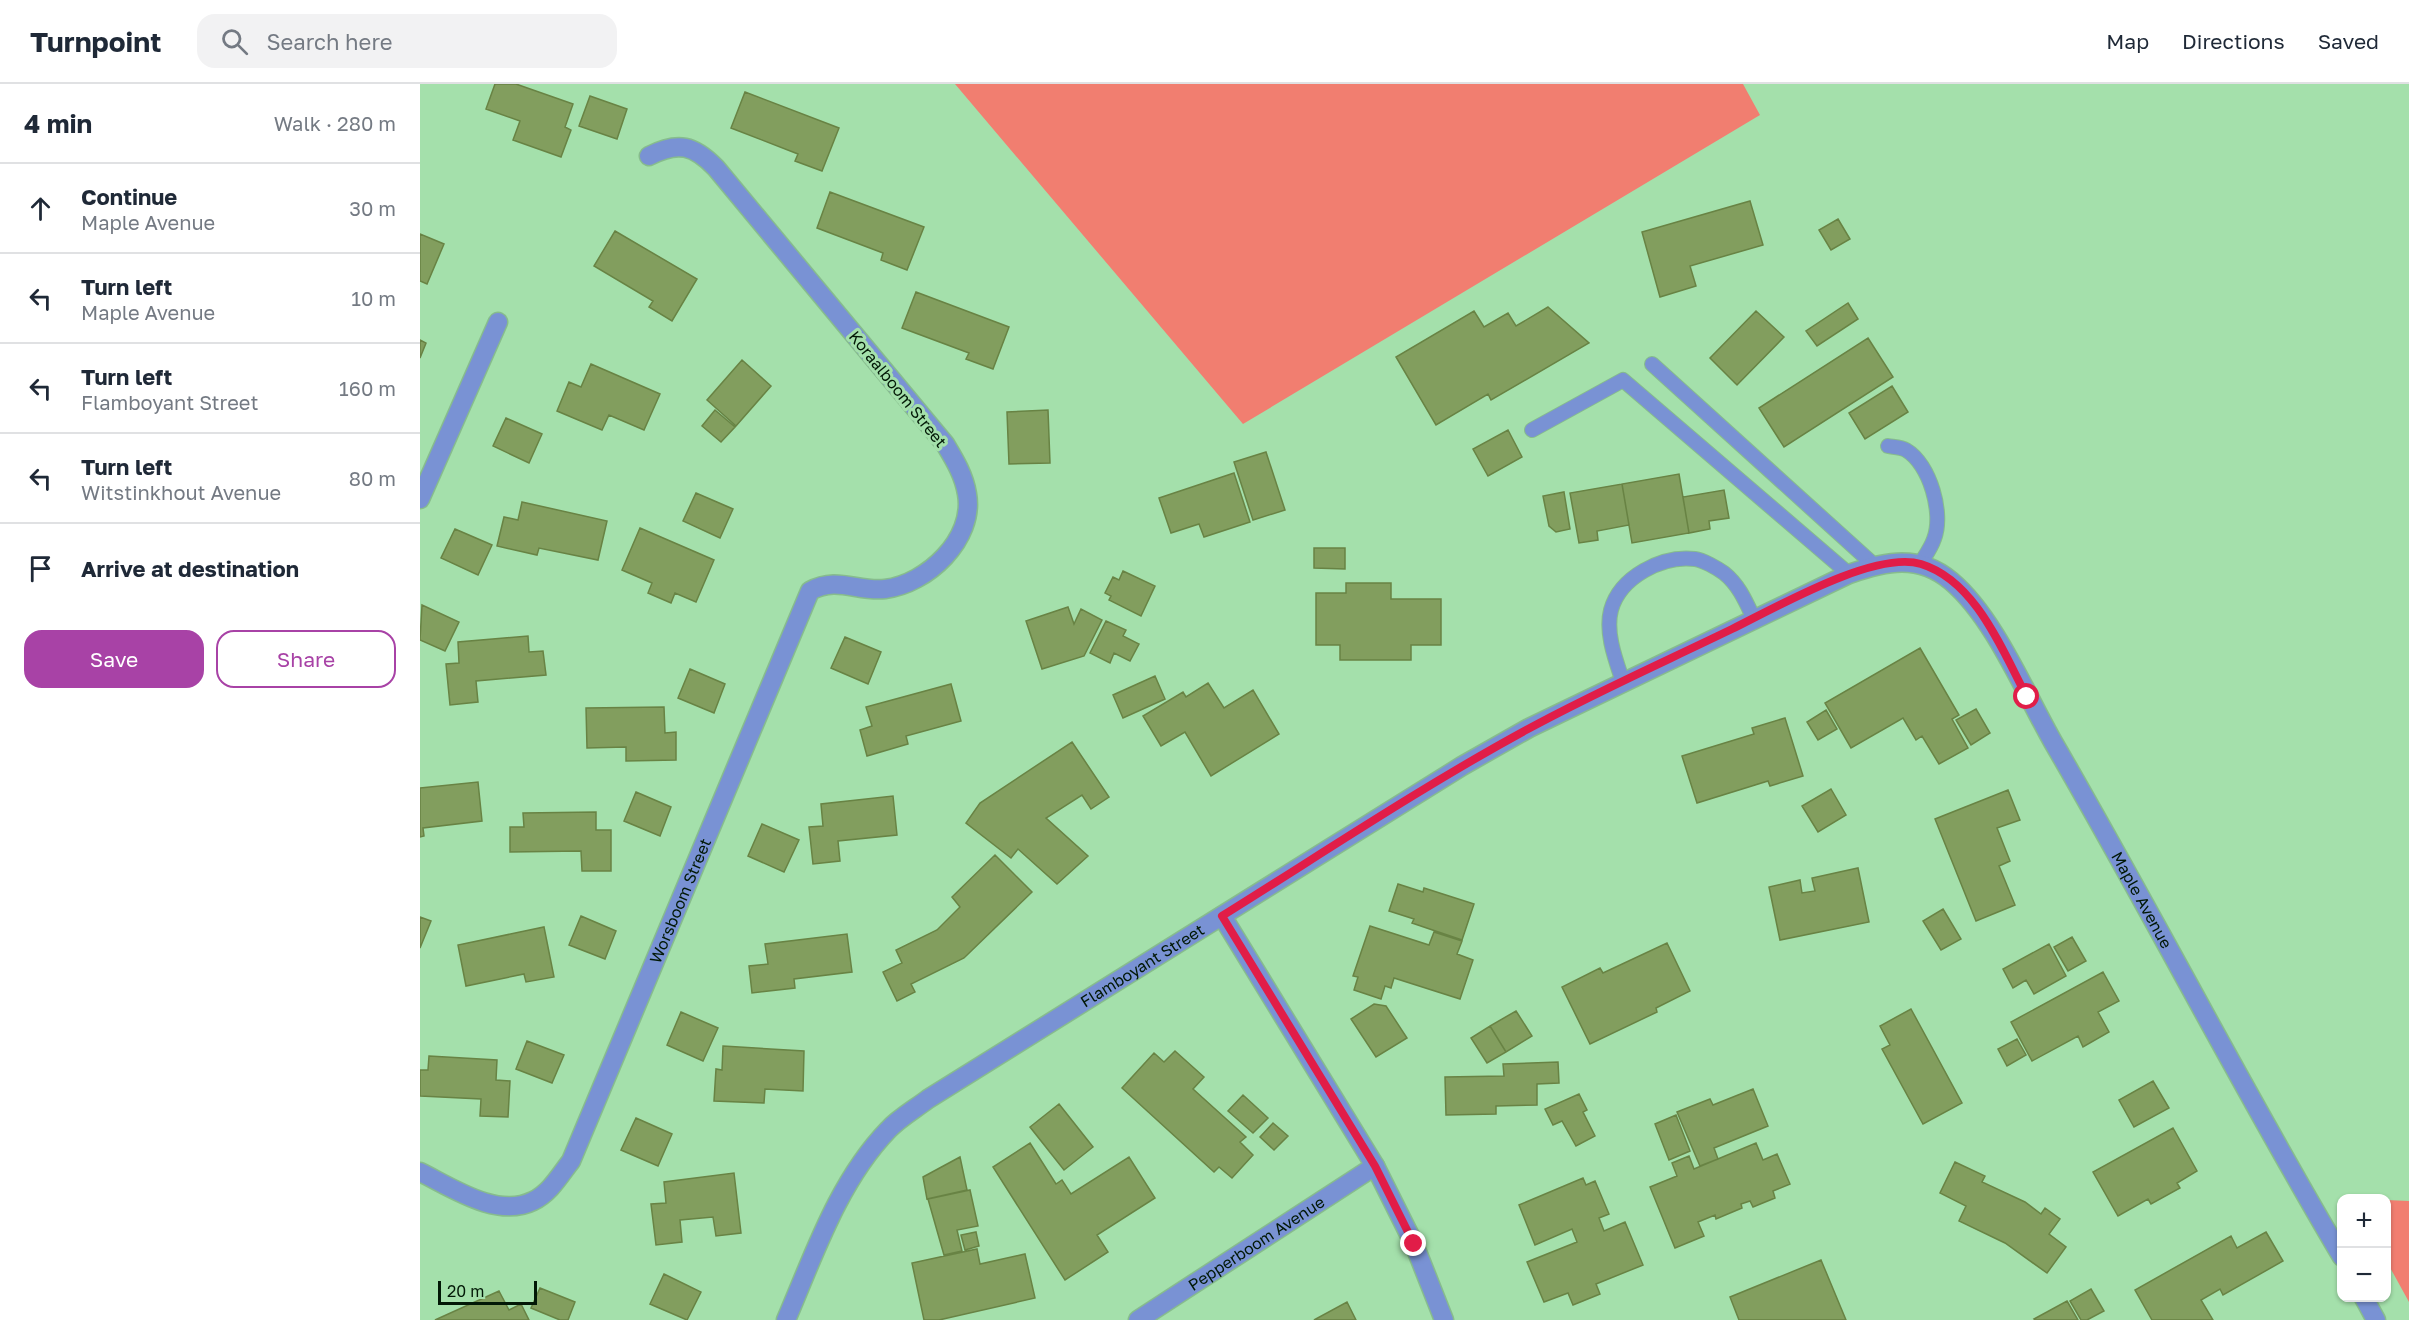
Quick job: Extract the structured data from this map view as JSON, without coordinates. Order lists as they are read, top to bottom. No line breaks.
{"streets":{"street":["Koraalboom Street","Worsboom Street","Maple Avenue","Flamboyant Street","Pepperboom Avenue"]},"crossings":[["Koraalboom Street","Worsboom Street"],["Maple Avenue","Flamboyant Street"]],"scale_bar":"20 m","page":{"header":"Turnpoint","search":"Search here","nav":["Map","Directions","Saved"],"heading":["4 min","Walk · 280 m"],"list":[["Continue","Maple Avenue","30 m"],["Turn left","Maple Avenue","10 m"],["Turn left","Flamboyant Street","160 m"],["Turn left","Witstinkhout Avenue","80 m"],"Arrive at destination"],"buttons":["Save","Share"],"map_buttons":["+","−"],"scale":"20 m"}}
